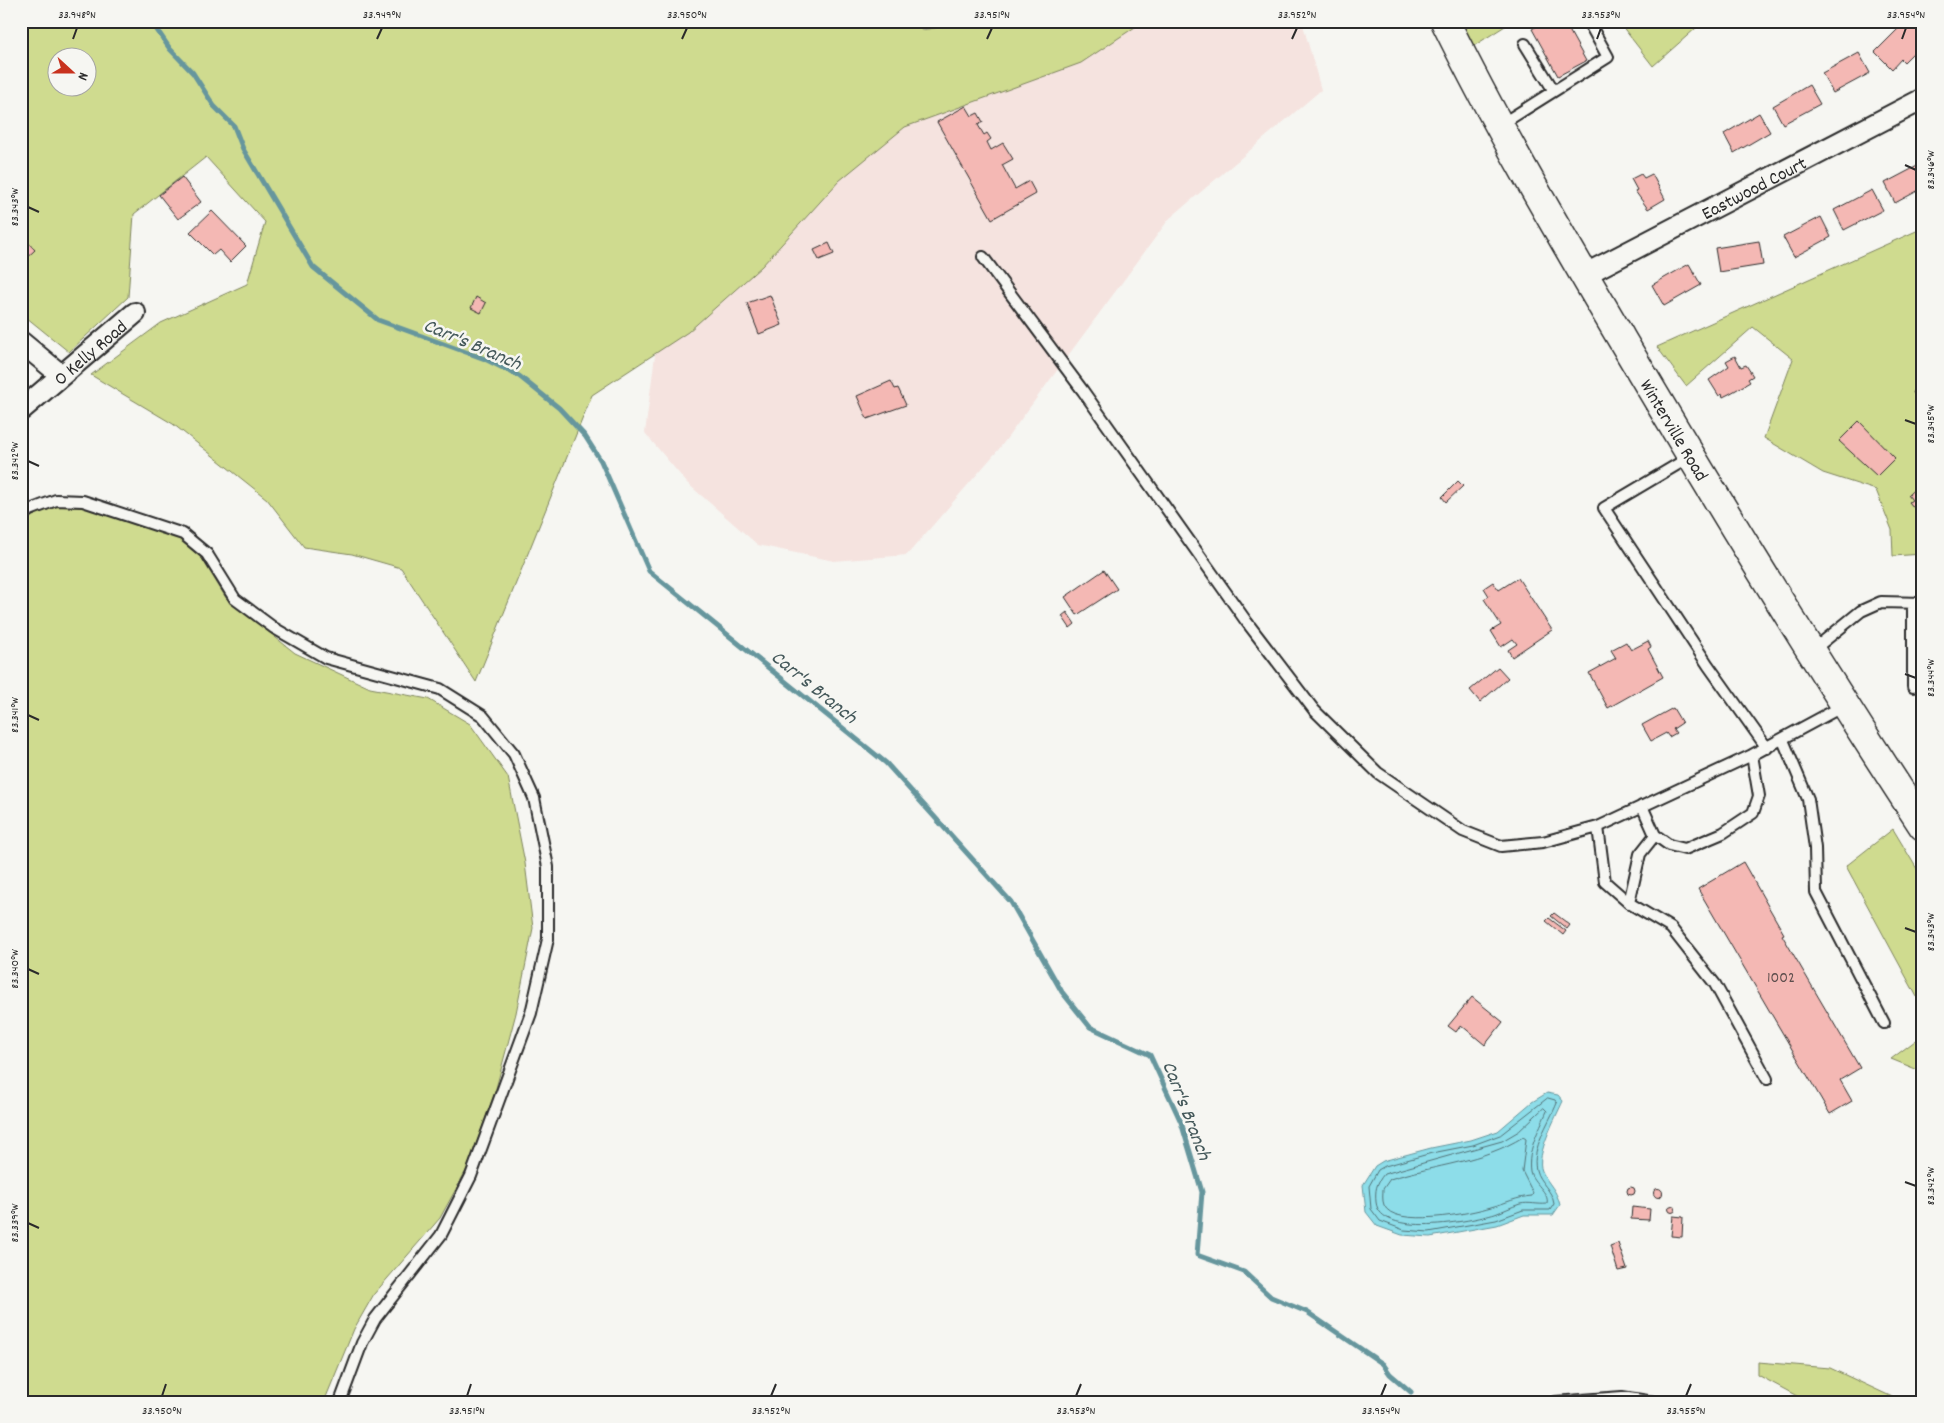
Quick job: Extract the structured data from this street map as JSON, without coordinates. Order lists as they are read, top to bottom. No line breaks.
{"streets":{"street":["Eastwood Court","O Kelly Road","Winterville Road"]},"crossings":[["Eastwood Court","Winterville Road"]],"water":["Carr's Branch"],"house_numbers":["1002"],"north":"right","coordinates":["33.948°N","33.949°N","33.950°N","33.951°N","33.952°N","33.953°N","33.954°N","83.346°W","83.343°W","83.345°W","83.342°W","83.344°W","83.341°W","83.340°W","83.339°W","33.955°N"]}
